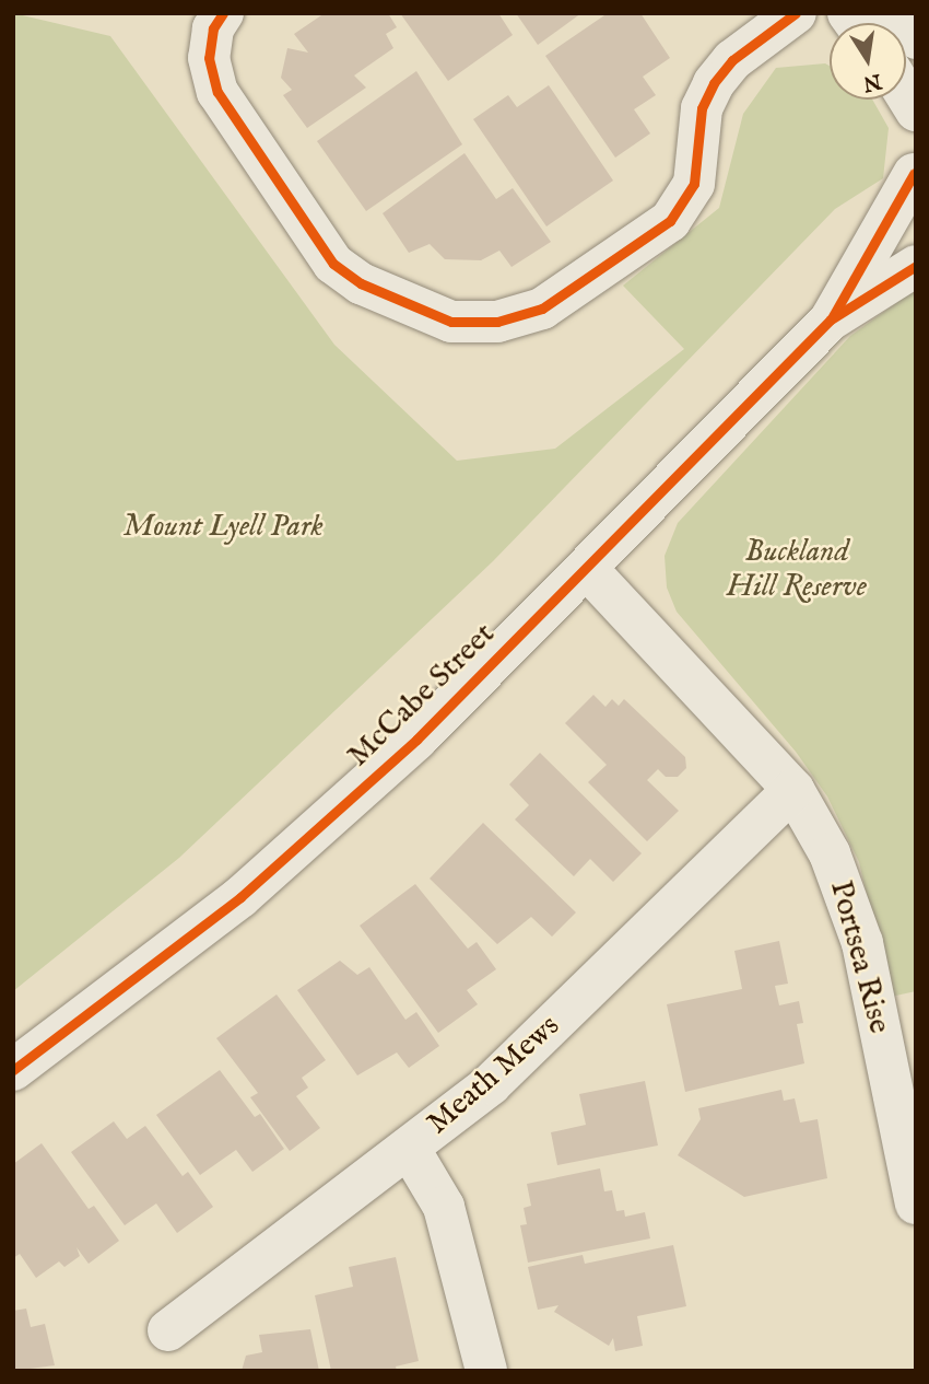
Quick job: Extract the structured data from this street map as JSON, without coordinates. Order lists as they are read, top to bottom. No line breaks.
{"streets":{"street":["McCabe Street","Portsea Rise","Meath Mews"]},"crossings":[["McCabe Street","Portsea Rise"],["Portsea Rise","Meath Mews"]],"parks":["Mount Lyell Park","Buckland Hill Reserve"],"north":"bottom"}
